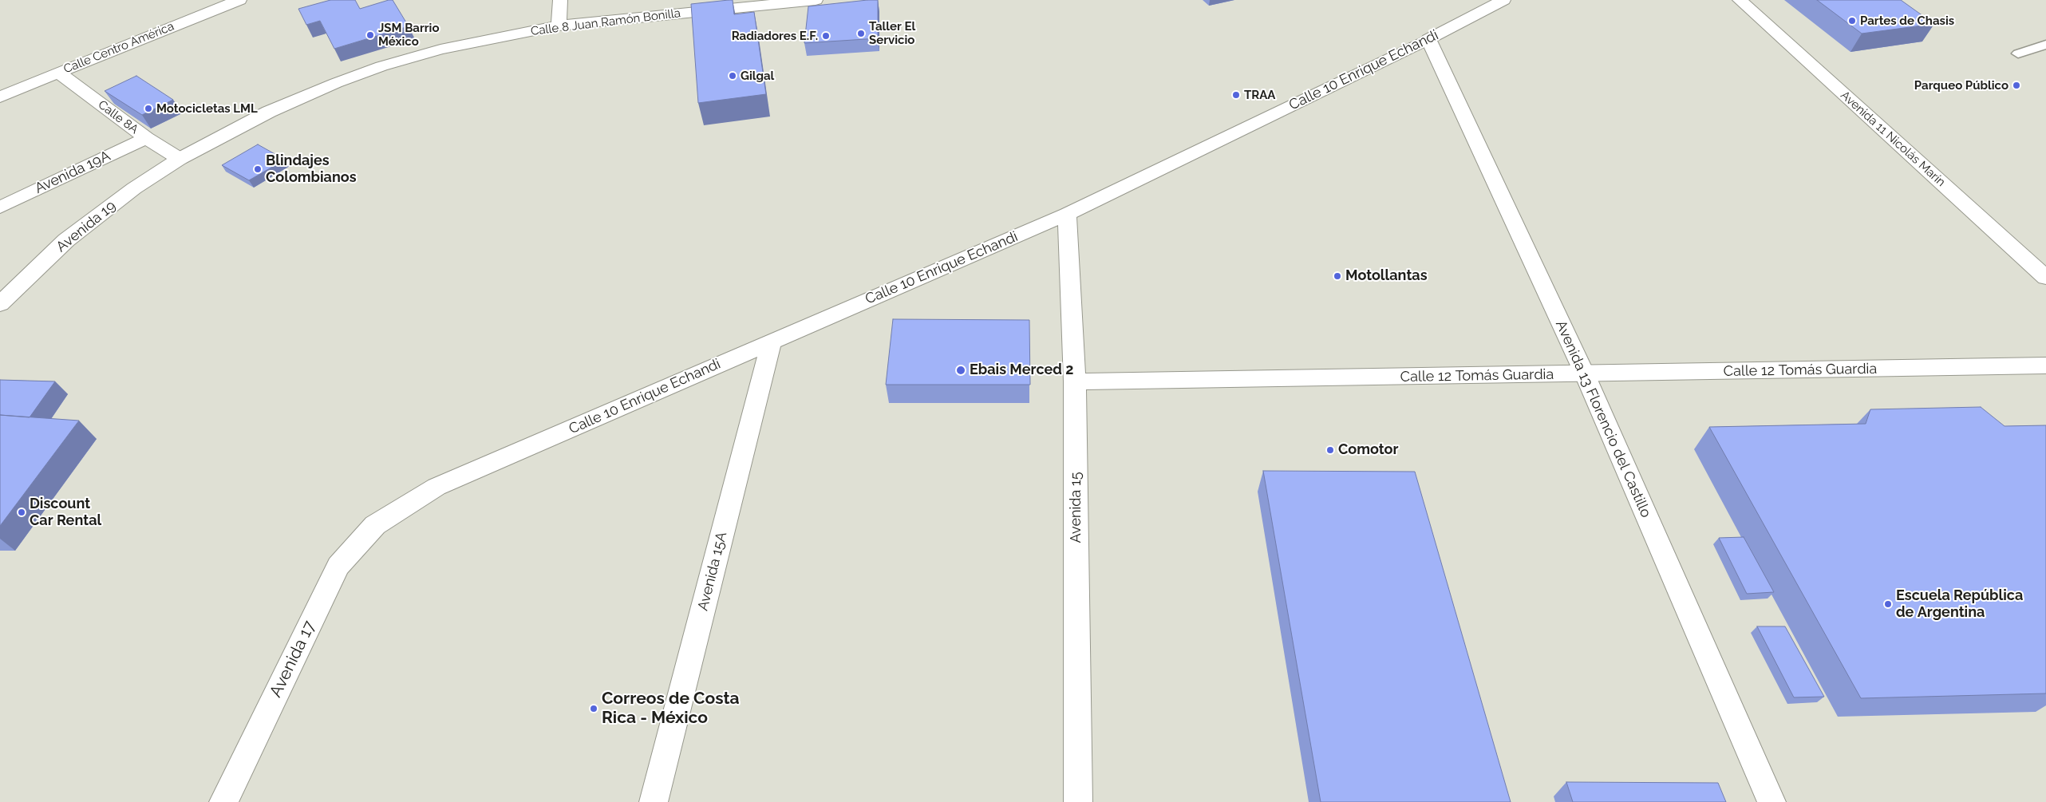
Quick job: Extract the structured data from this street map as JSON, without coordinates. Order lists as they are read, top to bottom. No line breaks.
{"streets":{"street":["Calle 8 Juan Ramón Bonilla","Calle Centro América","Calle 10 Enrique Echandi","Calle 8A","Avenida 11 Nicolás Marín","Avenida 19A","Avenida 19","Calle 12 Tomás Guardia","Avenida 13 Florencio del Castillo","Avenida 15","Avenida 15A","Avenida 17"]},"crossings":[["Calle 8 Juan Ramón Bonilla","Calle 8A"],["Calle 8 Juan Ramón Bonilla","Avenida 19"],["Calle Centro América","Calle 8A"],["Calle 10 Enrique Echandi","Avenida 13 Florencio del Castillo"],["Calle 10 Enrique Echandi","Avenida 15"],["Calle 10 Enrique Echandi","Avenida 15A"],["Calle 10 Enrique Echandi","Avenida 17"],["Calle 8A","Avenida 19A"],["Calle 8A","Avenida 19"],["Calle 12 Tomás Guardia","Avenida 13 Florencio del Castillo"],["Calle 12 Tomás Guardia","Avenida 15"]],"places":["Partes de Chasis","Taller El Servicio","JSM Barrio México","Radiadores E.F.","Gilgal","Parqueo Público","TRAA","Motocicletas LML","Blindajes Colombianos","Motollantas","Ebais Merced 2","Comotor","Discount Car Rental","Escuela República de Argentina","Correos de Costa Rica - México"]}
